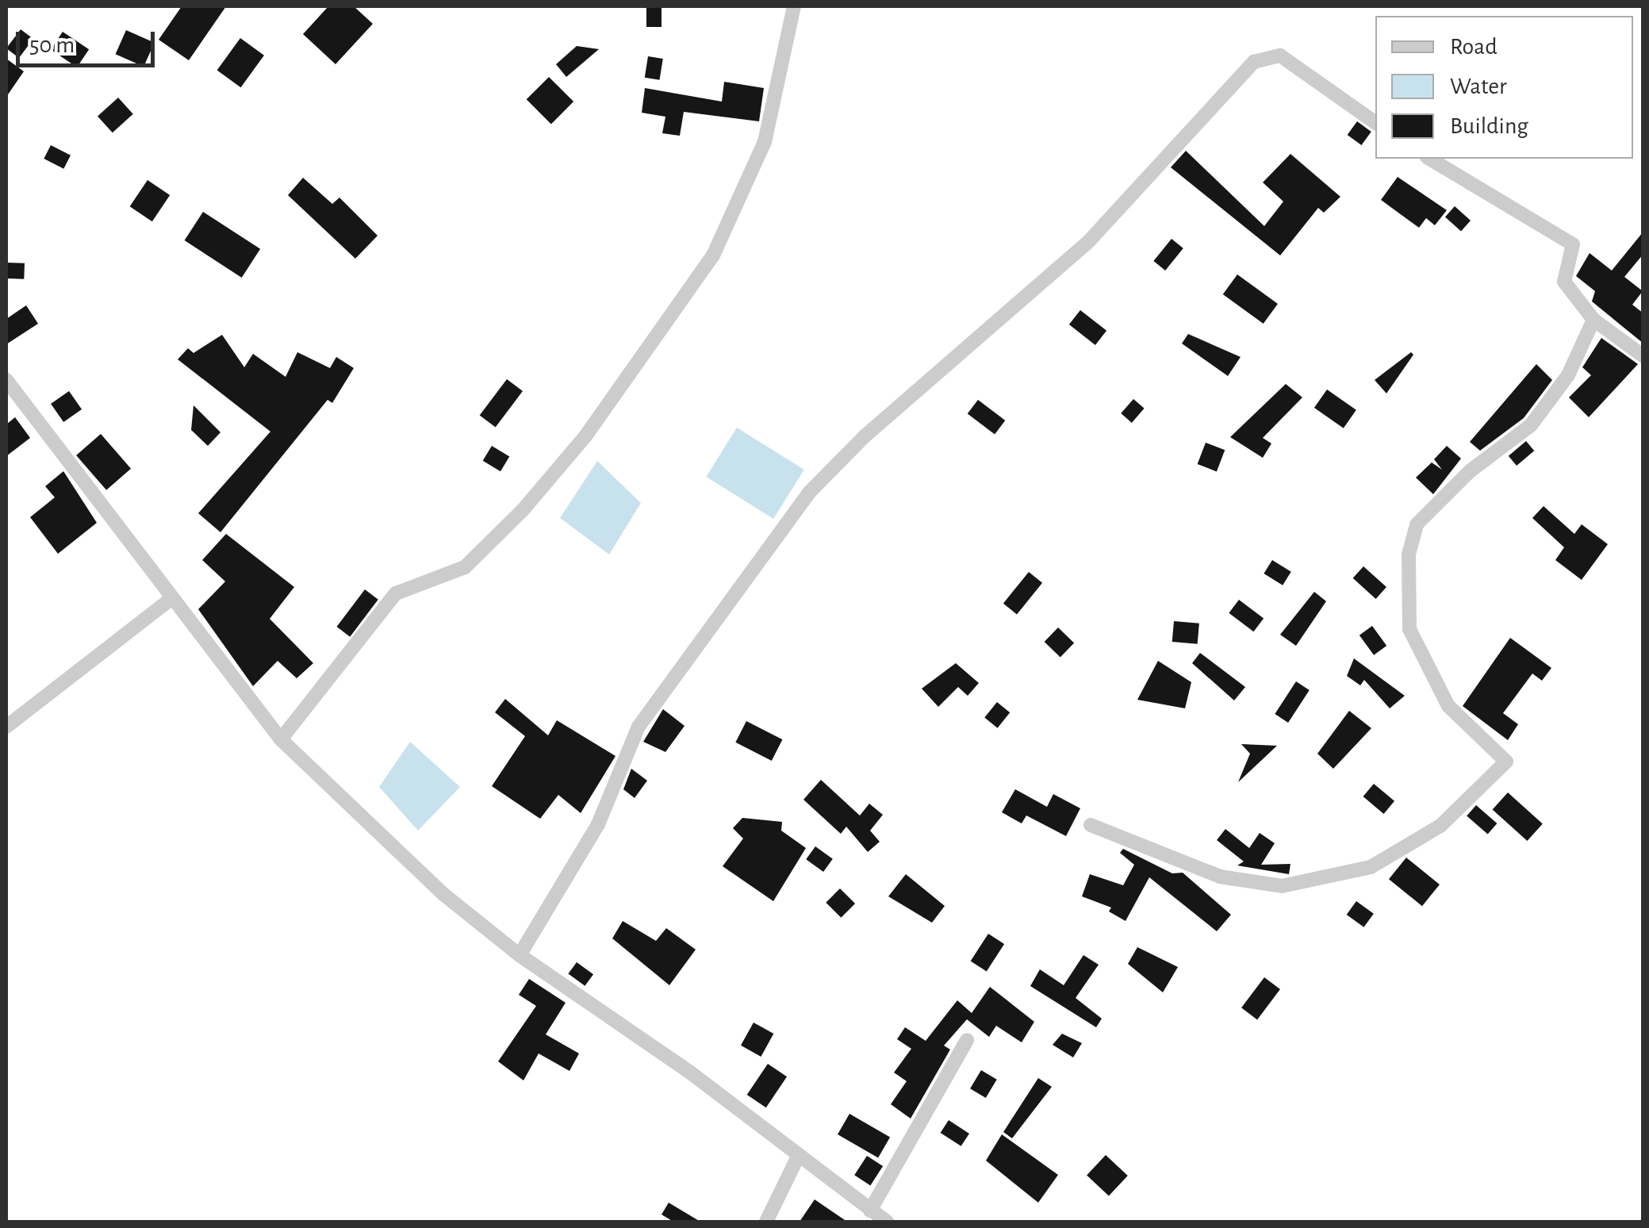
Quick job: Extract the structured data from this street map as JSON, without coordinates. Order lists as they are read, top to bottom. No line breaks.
{"legend":["Road","Water","Building"],"scale_bar":"50 m"}
